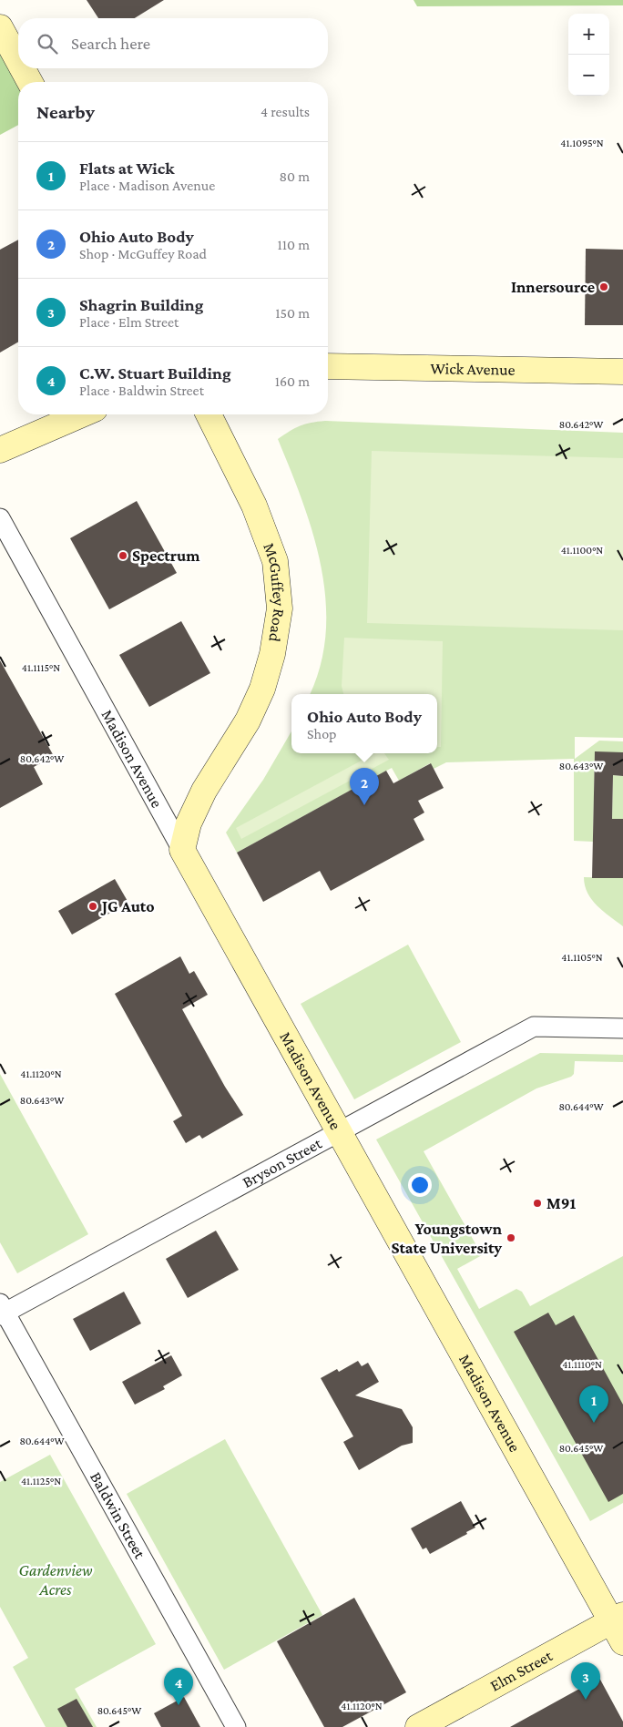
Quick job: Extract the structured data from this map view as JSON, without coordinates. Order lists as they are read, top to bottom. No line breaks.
{"streets":{"street":["Wick Avenue","McGuffey Road","Madison Avenue","Bryson Street","Baldwin Street","Elm Street"]},"crossings":[["McGuffey Road","Madison Avenue"],["Madison Avenue","Bryson Street"],["Madison Avenue","Elm Street"],["Bryson Street","Baldwin Street"]],"parks":["Gardenview Acres"],"places":["Innersource","Spectrum","JG Auto","M91","Youngstown State University"],"page":{"map_buttons":["+","−"],"search":"Search here","heading":["Nearby","4 results"],"list":[{"mark":"1","name":"Flats at Wick","note":"Place · Madison Avenue","value":"80 m"},{"mark":"2","name":"Ohio Auto Body","note":"Shop · McGuffey Road","value":"110 m"},{"mark":"3","name":"Shagrin Building","note":"Place · Elm Street","value":"150 m"},{"mark":"4","name":"C.W. Stuart Building","note":"Place · Baldwin Street","value":"160 m"}],"popup":["Ohio Auto Body","Shop"],"pins":["2","1","3","4"]},"coordinates":["41.1095°N","80.642°W","41.1100°N","41.1115°N","80.643°W","41.1105°N","41.1120°N","80.644°W","41.1110°N","80.645°W","41.1125°N"]}
